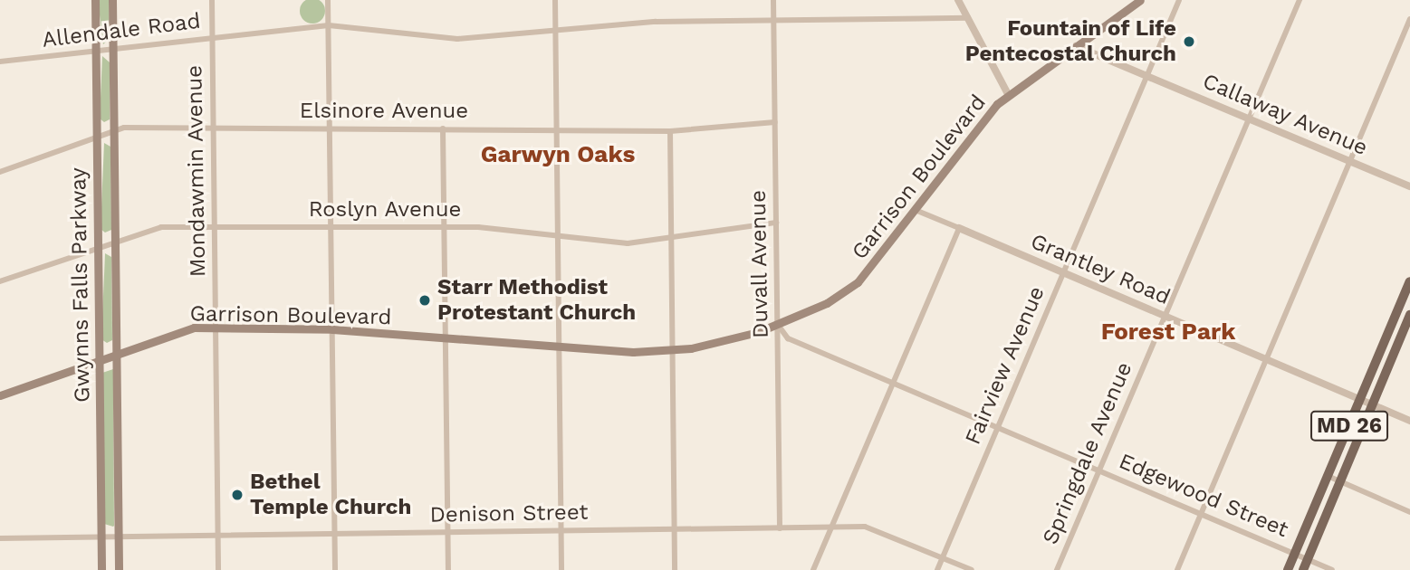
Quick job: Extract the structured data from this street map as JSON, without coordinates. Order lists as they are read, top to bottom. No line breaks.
{"streets":{"main road":["Garrison Boulevard","Gwynns Falls Parkway","MD 26"],"street":["Allendale Road","Elsinore Avenue","Callaway Avenue","Mondawmin Avenue","Roslyn Avenue","Duvall Avenue","Grantley Road","Fairview Avenue","Springdale Avenue","Edgewood Street","Denison Street"]},"crossings":[["Allendale Road","Mondawmin Avenue"],["Allendale Road","Duvall Avenue"],["Allendale Road","Gwynns Falls Parkway"],["Elsinore Avenue","Mondawmin Avenue"],["Elsinore Avenue","Duvall Avenue"],["Elsinore Avenue","Gwynns Falls Parkway"],["Callaway Avenue","Garrison Boulevard"],["Callaway Avenue","Fairview Avenue"],["Callaway Avenue","Springdale Avenue"],["Mondawmin Avenue","Garrison Boulevard"],["Mondawmin Avenue","Roslyn Avenue"],["Mondawmin Avenue","Denison Street"],["Garrison Boulevard","Duvall Avenue"],["Garrison Boulevard","Grantley Road"],["Garrison Boulevard","Gwynns Falls Parkway"],["Garrison Boulevard","Edgewood Street"],["Roslyn Avenue","Duvall Avenue"],["Roslyn Avenue","Gwynns Falls Parkway"],["Duvall Avenue","Edgewood Street"],["Duvall Avenue","Denison Street"],["Grantley Road","Fairview Avenue"],["Grantley Road","MD 26"],["Grantley Road","Springdale Avenue"],["Gwynns Falls Parkway","Denison Street"],["Fairview Avenue","Edgewood Street"],["Fairview Avenue","Denison Street"],["MD 26","Edgewood Street"],["Springdale Avenue","Edgewood Street"]],"districts":["Garwyn Oaks","Forest Park"],"places":["Fountain of Life Pentecostal Church","Starr Methodist Protestant Church","Bethel Temple Church"]}
